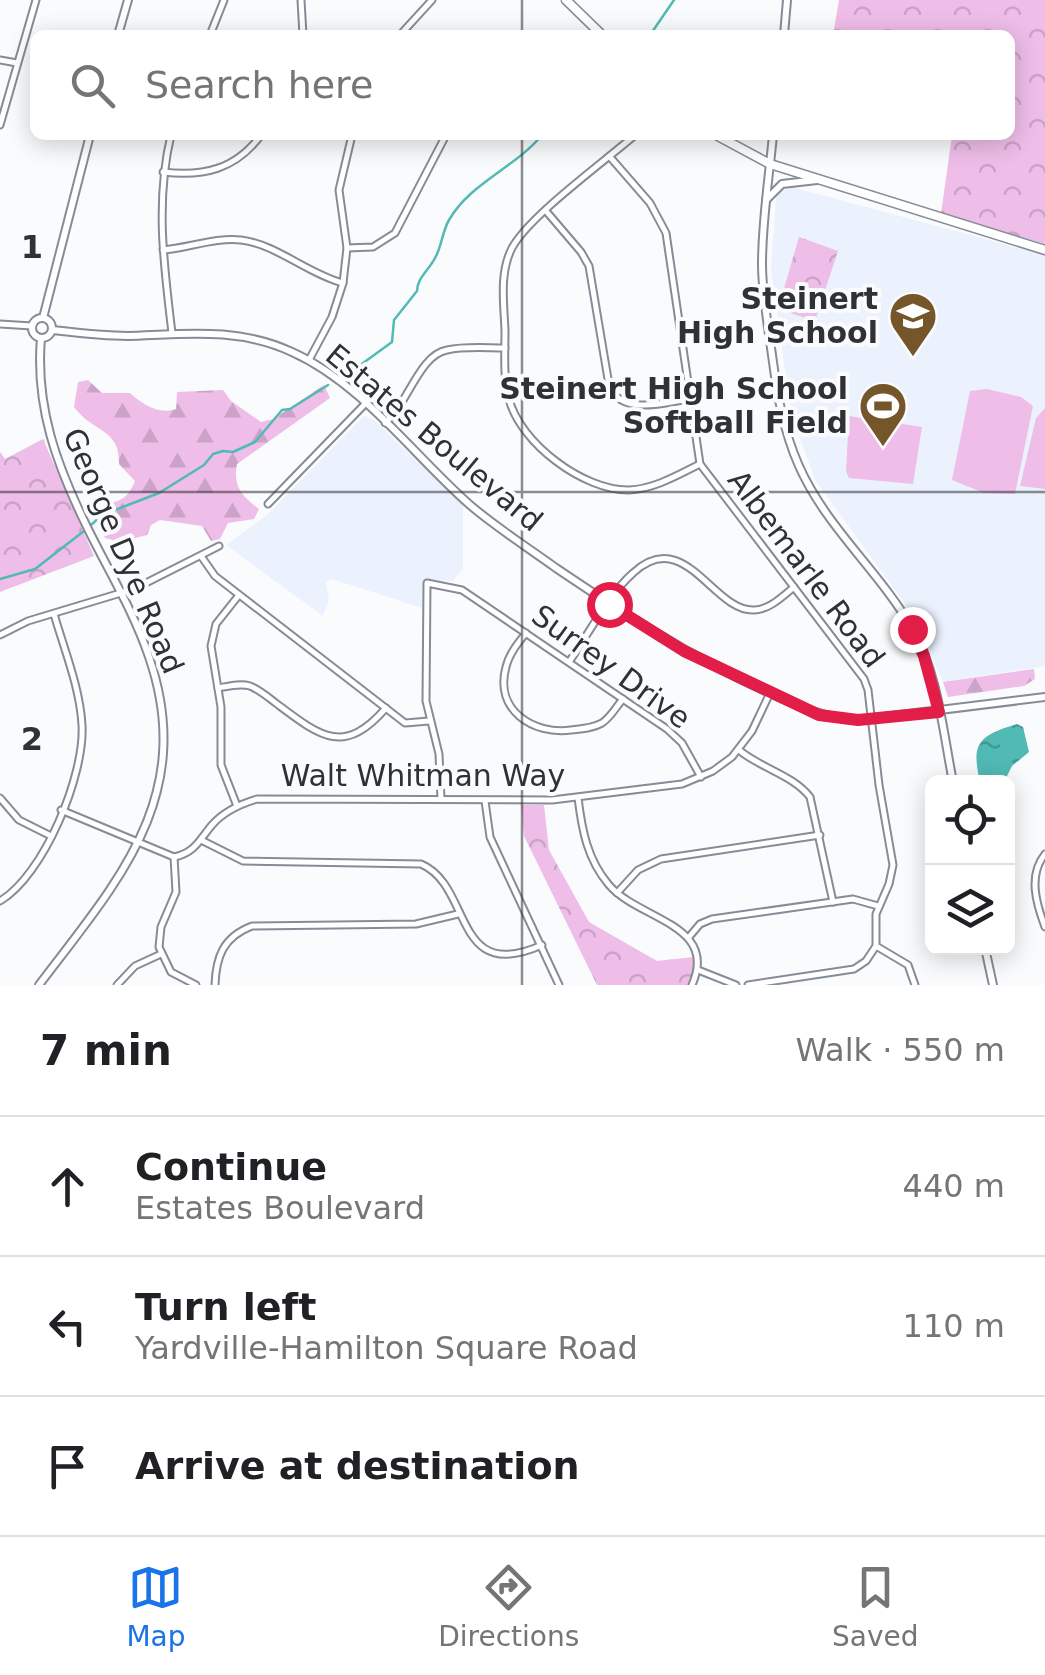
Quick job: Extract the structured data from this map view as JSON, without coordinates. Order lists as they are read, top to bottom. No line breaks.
{"streets":{"street":["Estates Boulevard","George Dye Road","Albemarle Road","Surrey Drive","Walt Whitman Way"]},"crossings":[["Estates Boulevard","George Dye Road"],["Estates Boulevard","Albemarle Road"],["Estates Boulevard","Walt Whitman Way"],["Surrey Drive","Walt Whitman Way"]],"places":{"school or university":["Steinert High School"],"sports":["Steinert High School Softball Field"]},"page":{"search":"Search here","heading":["7 min","Walk · 550 m"],"list":[["Continue","Estates Boulevard","440 m"],["Turn left","Yardville-Hamilton Square Road","110 m"],"Arrive at destination"],"nav":["Map","Directions","Saved"]},"grid":{"rows":["1","2"]}}
